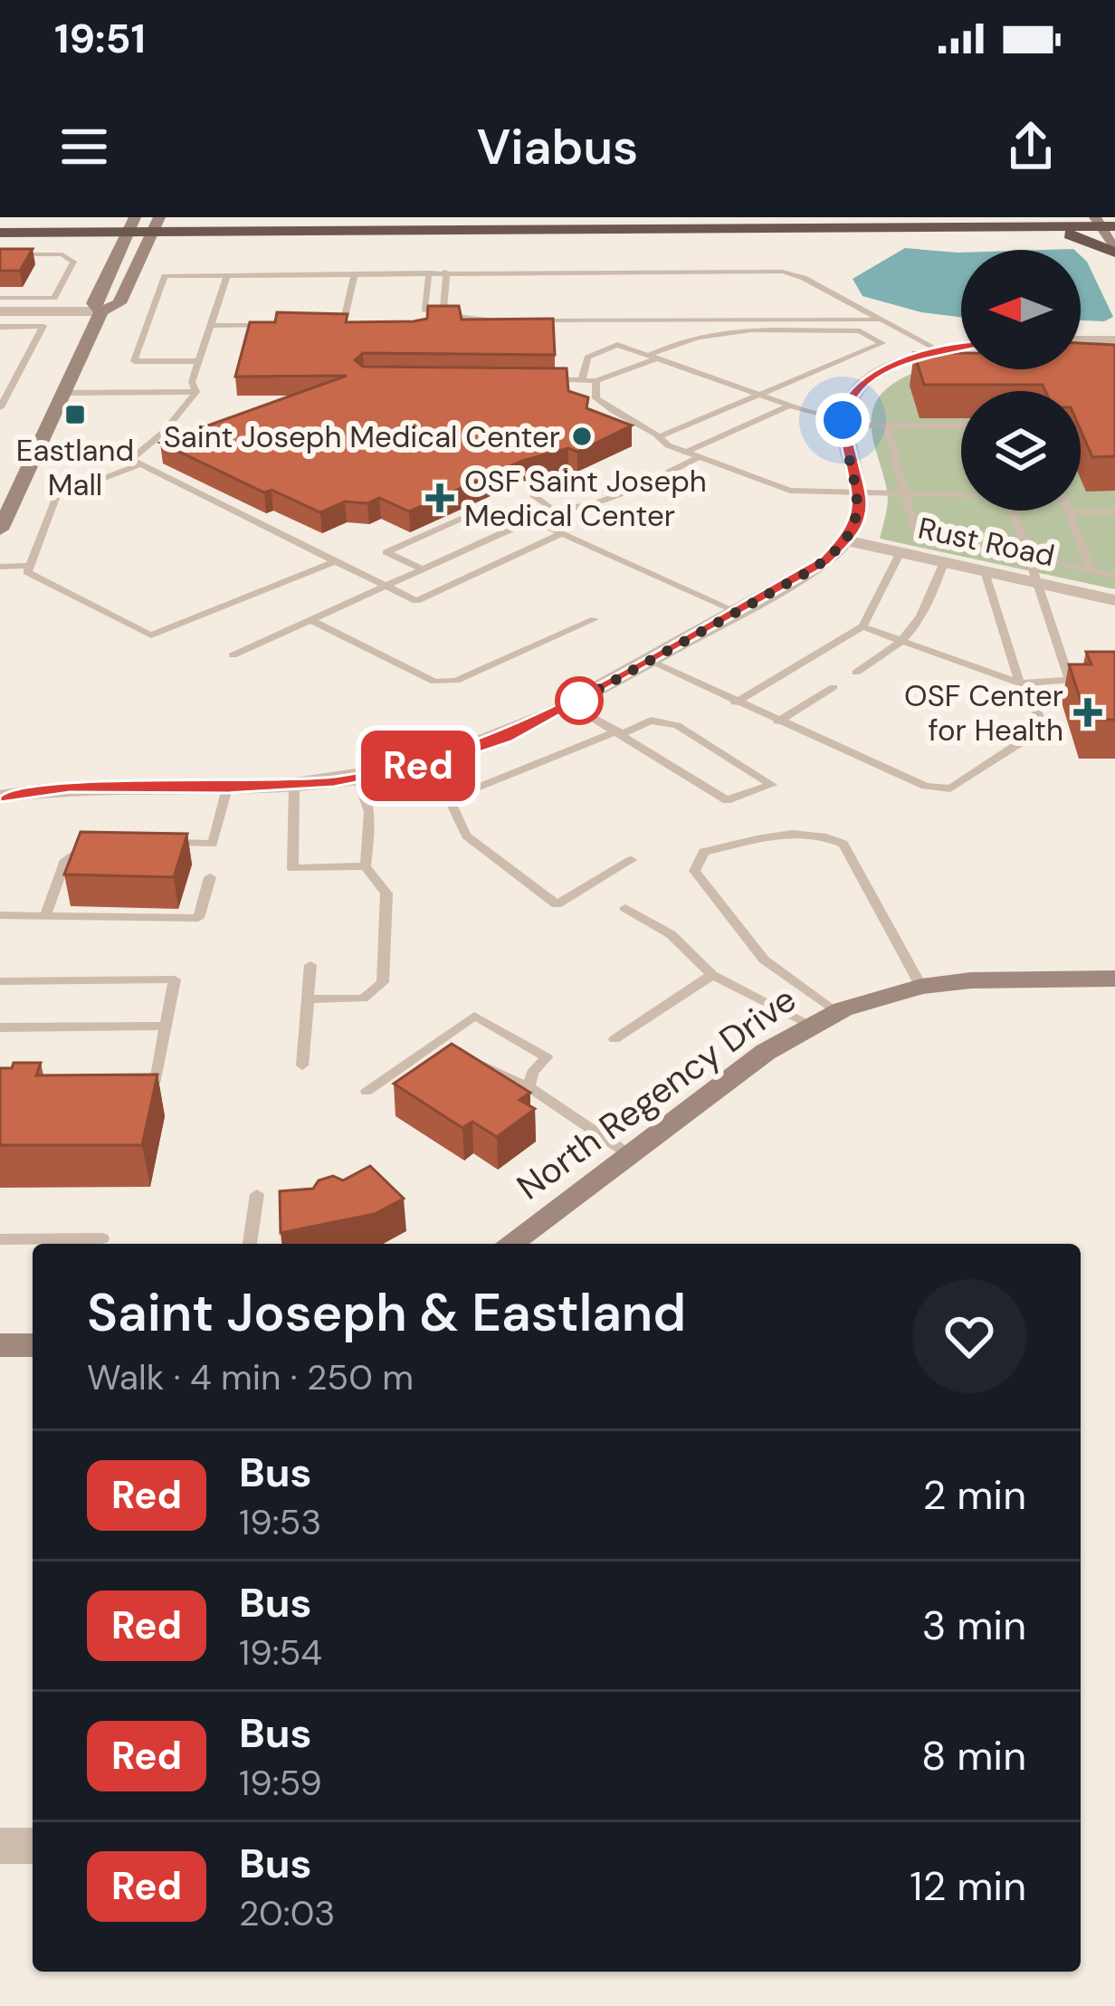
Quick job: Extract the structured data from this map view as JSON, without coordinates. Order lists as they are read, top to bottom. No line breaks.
{"streets":{"main road":["North Regency Drive"],"street":["Rust Road"]},"places":{"transit":["Eastland Mall"],"other":["Saint Joseph Medical Center"],"health":["OSF Saint Joseph Medical Center","OSF Center for Health"]},"lines":["bus line Red"],"north":"left","page":{"status":"19:51","header":"Viabus","on_map":"Red","heading":["Saint Joseph & Eastland","Walk · 4 min · 250 m"],"list":[{"mark":"Red","name":"Bus","note":"19:53","value":"2 min"},{"mark":"Red","name":"Bus","note":"19:54","value":"3 min"},{"mark":"Red","name":"Bus","note":"19:59","value":"8 min"},{"mark":"Red","name":"Bus","note":"20:03","value":"12 min"}]}}
